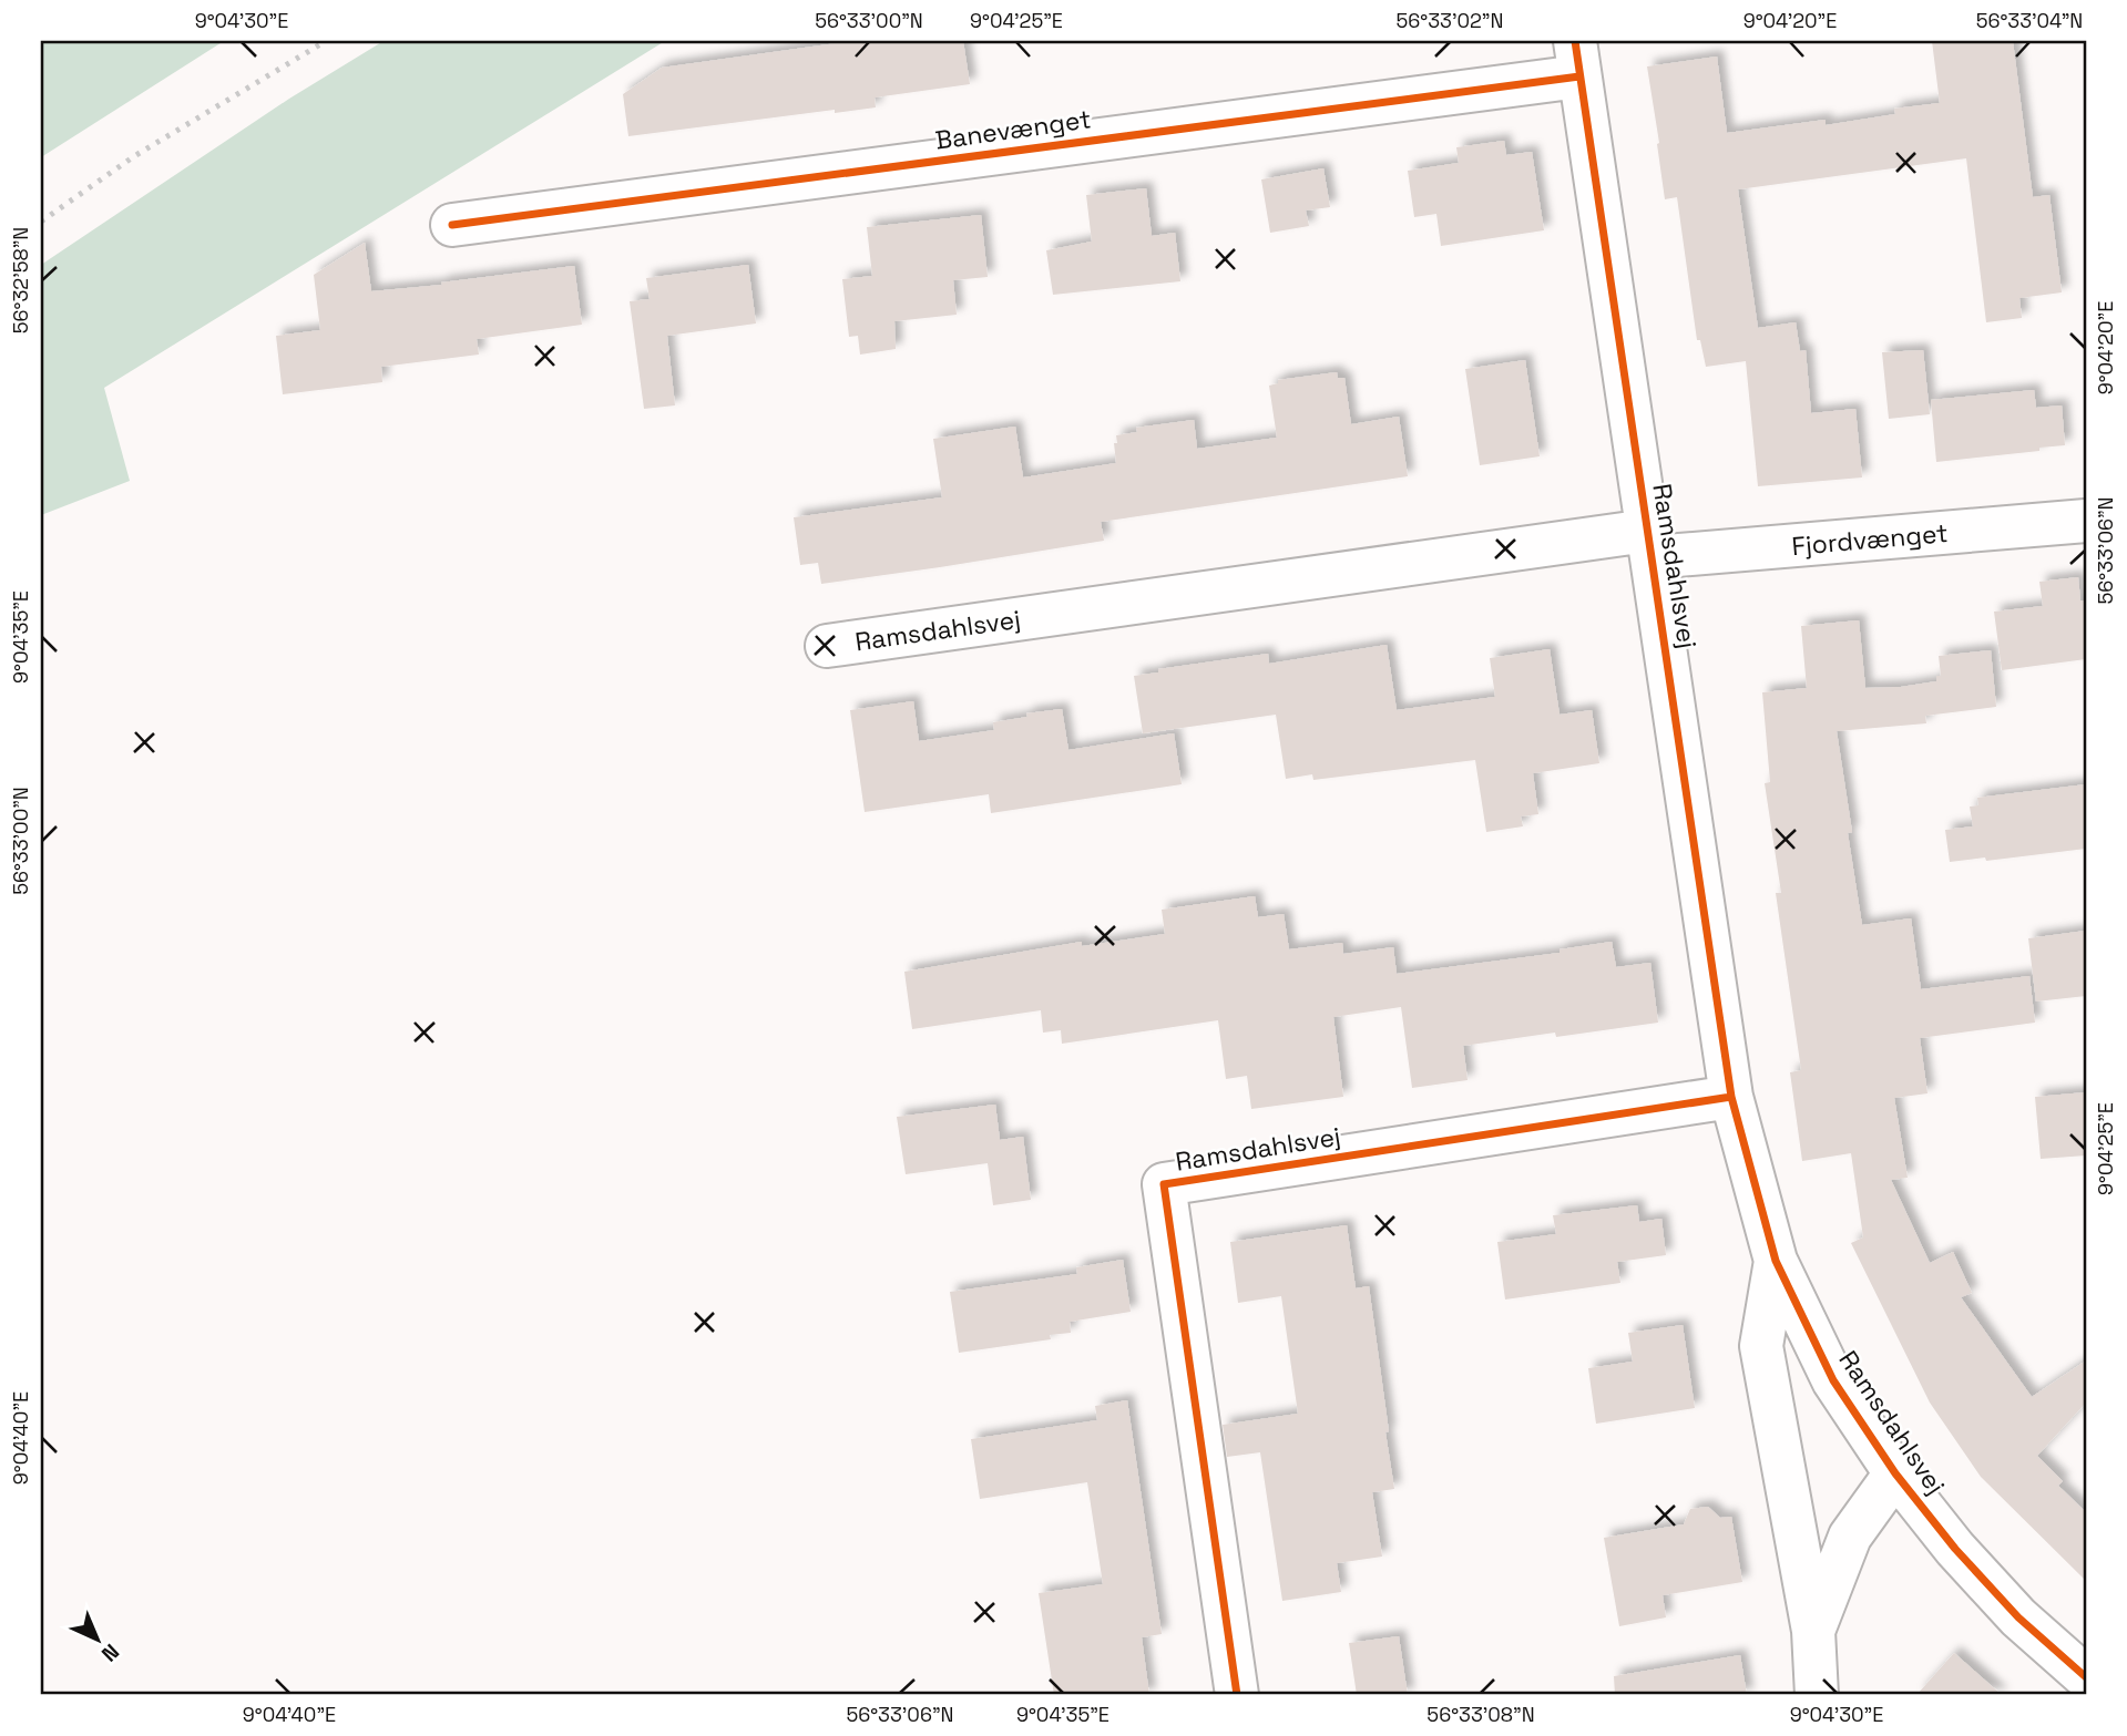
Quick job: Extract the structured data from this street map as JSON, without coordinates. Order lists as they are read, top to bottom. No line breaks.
{"streets":{"street":["Banevænget","Fjordvænget","Ramsdahlsvej"]},"crossings":[["Banevænget","Ramsdahlsvej"],["Fjordvænget","Ramsdahlsvej"]],"north":"bottom right","coordinates":["9°04'30\"E","56°33'00\"N","9°04'25\"E","56°33'02\"N","9°04'20\"E","56°33'04\"N","56°32'58\"N","56°33'06\"N","9°04'35\"E","9°04'40\"E","56°33'08\"N"]}
